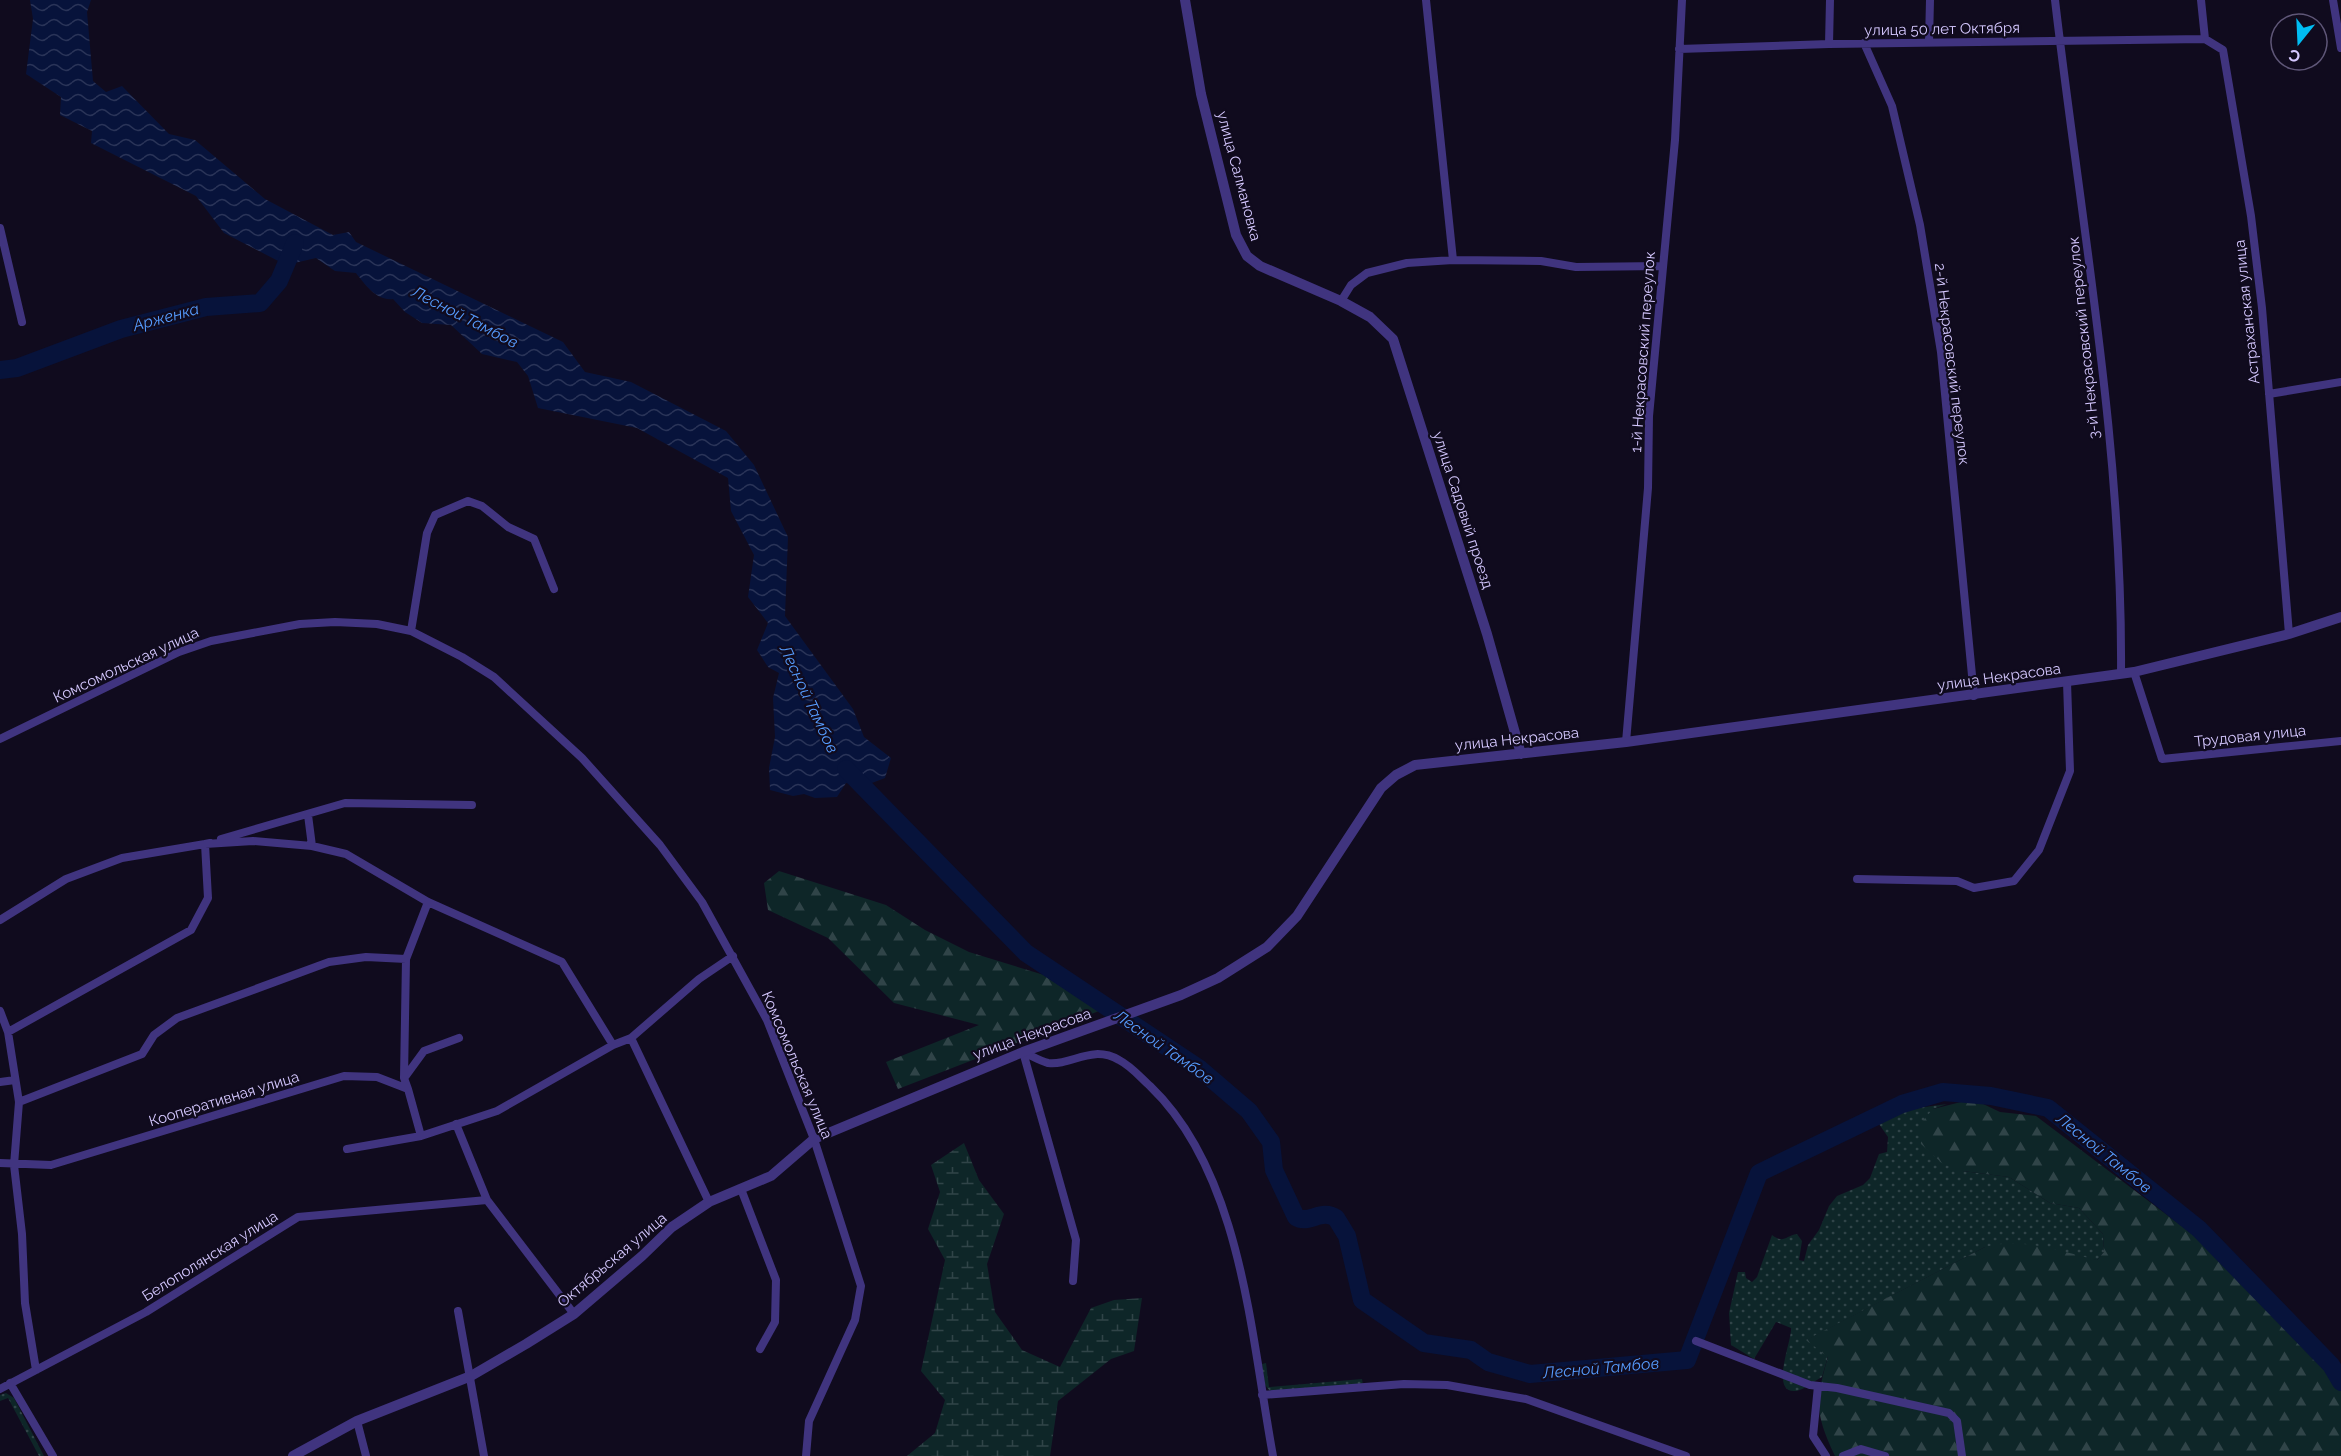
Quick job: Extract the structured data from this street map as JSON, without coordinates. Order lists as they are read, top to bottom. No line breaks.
{"streets":{"street":["улица 50 лет Октября","улица Салмановка","Астраханская улица","3-й Некрасовский переулок","1-й Некрасовский переулок","2-й Некрасовский переулок","улица Садовый проезд","Комсомольская улица","улица Некрасова","Трудовая улица","Кооперативная улица","Белополянская улица","Октябрьская улица"]},"crossings":[["улица 50 лет Октября","Астраханская улица"],["улица 50 лет Октября","3-й Некрасовский переулок"],["улица 50 лет Октября","1-й Некрасовский переулок"],["улица 50 лет Октября","2-й Некрасовский переулок"],["улица Салмановка","улица Садовый проезд"],["Астраханская улица","улица Некрасова"],["3-й Некрасовский переулок","улица Некрасова"],["1-й Некрасовский переулок","улица Некрасова"],["2-й Некрасовский переулок","улица Некрасова"],["улица Садовый проезд","улица Некрасова"],["Комсомольская улица","улица Некрасова"],["Комсомольская улица","Октябрьская улица"],["улица Некрасова","Трудовая улица"],["улица Некрасова","Октябрьская улица"]],"water":["Арженка","Лесной Тамбов"],"north":"bottom"}
